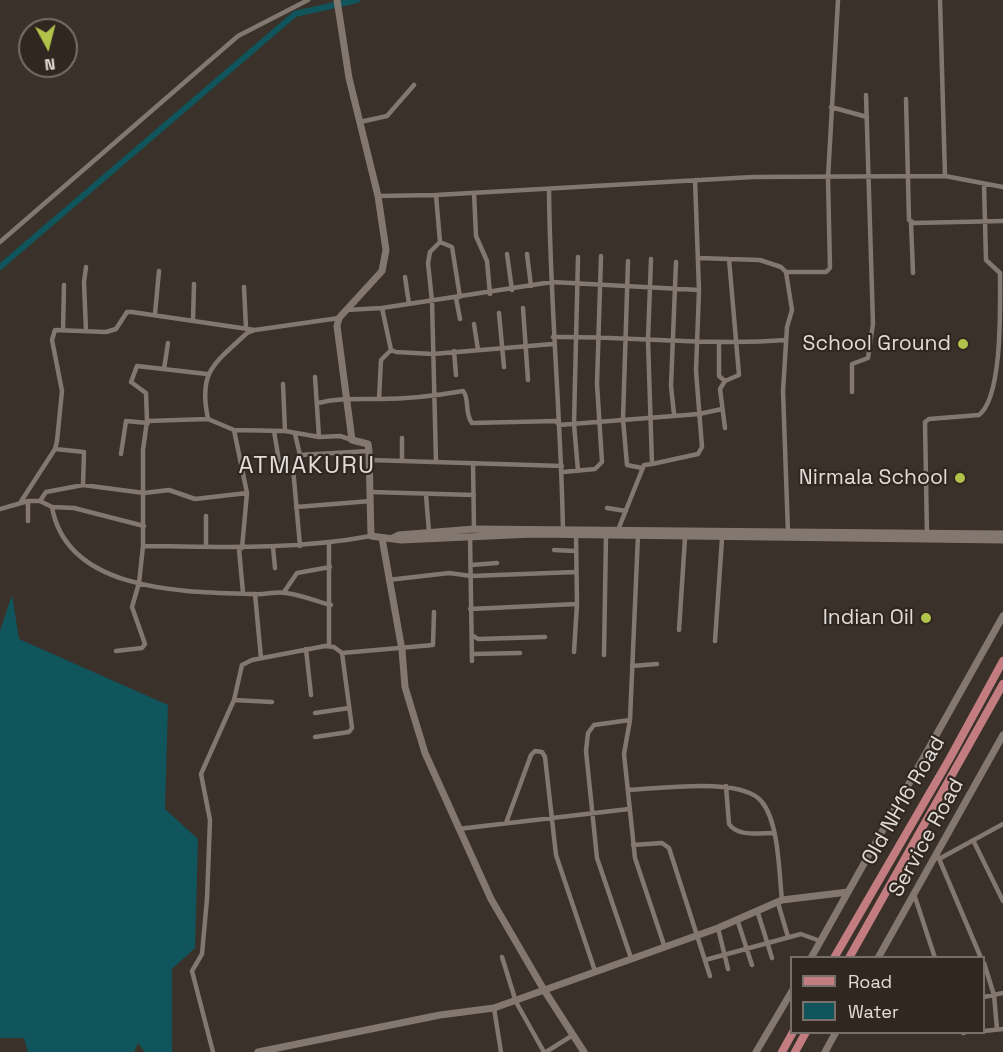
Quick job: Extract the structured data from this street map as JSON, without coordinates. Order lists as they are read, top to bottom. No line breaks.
{"streets":{"main road":["Old NH16 Road"],"street":["Service Road"]},"districts":["ATMAKURU"],"places":["School Ground","Nirmala School","Indian Oil"],"legend":["Road","Water"],"north":"bottom"}
